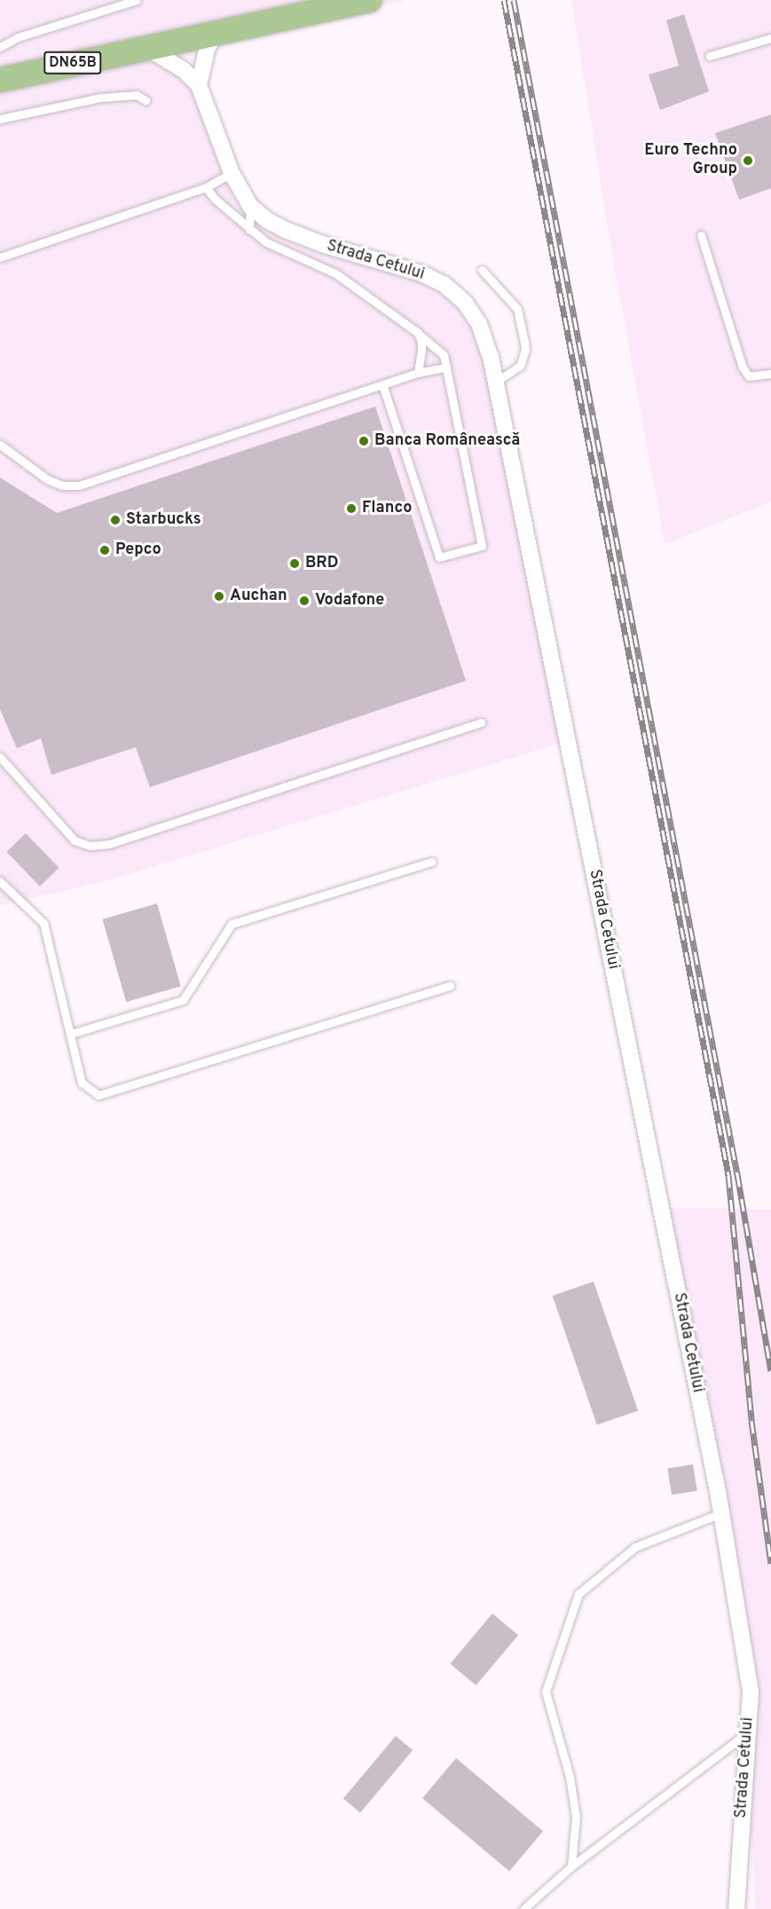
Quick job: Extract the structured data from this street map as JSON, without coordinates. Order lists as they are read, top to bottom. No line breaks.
{"streets":{"main road":["DN65B"],"street":["Strada Cetului"]},"crossings":[["DN65B","Strada Cetului"]],"places":["Euro Techno Group","Banca Românească","Flanco","Starbucks","Pepco","BRD","Auchan","Vodafone"]}
